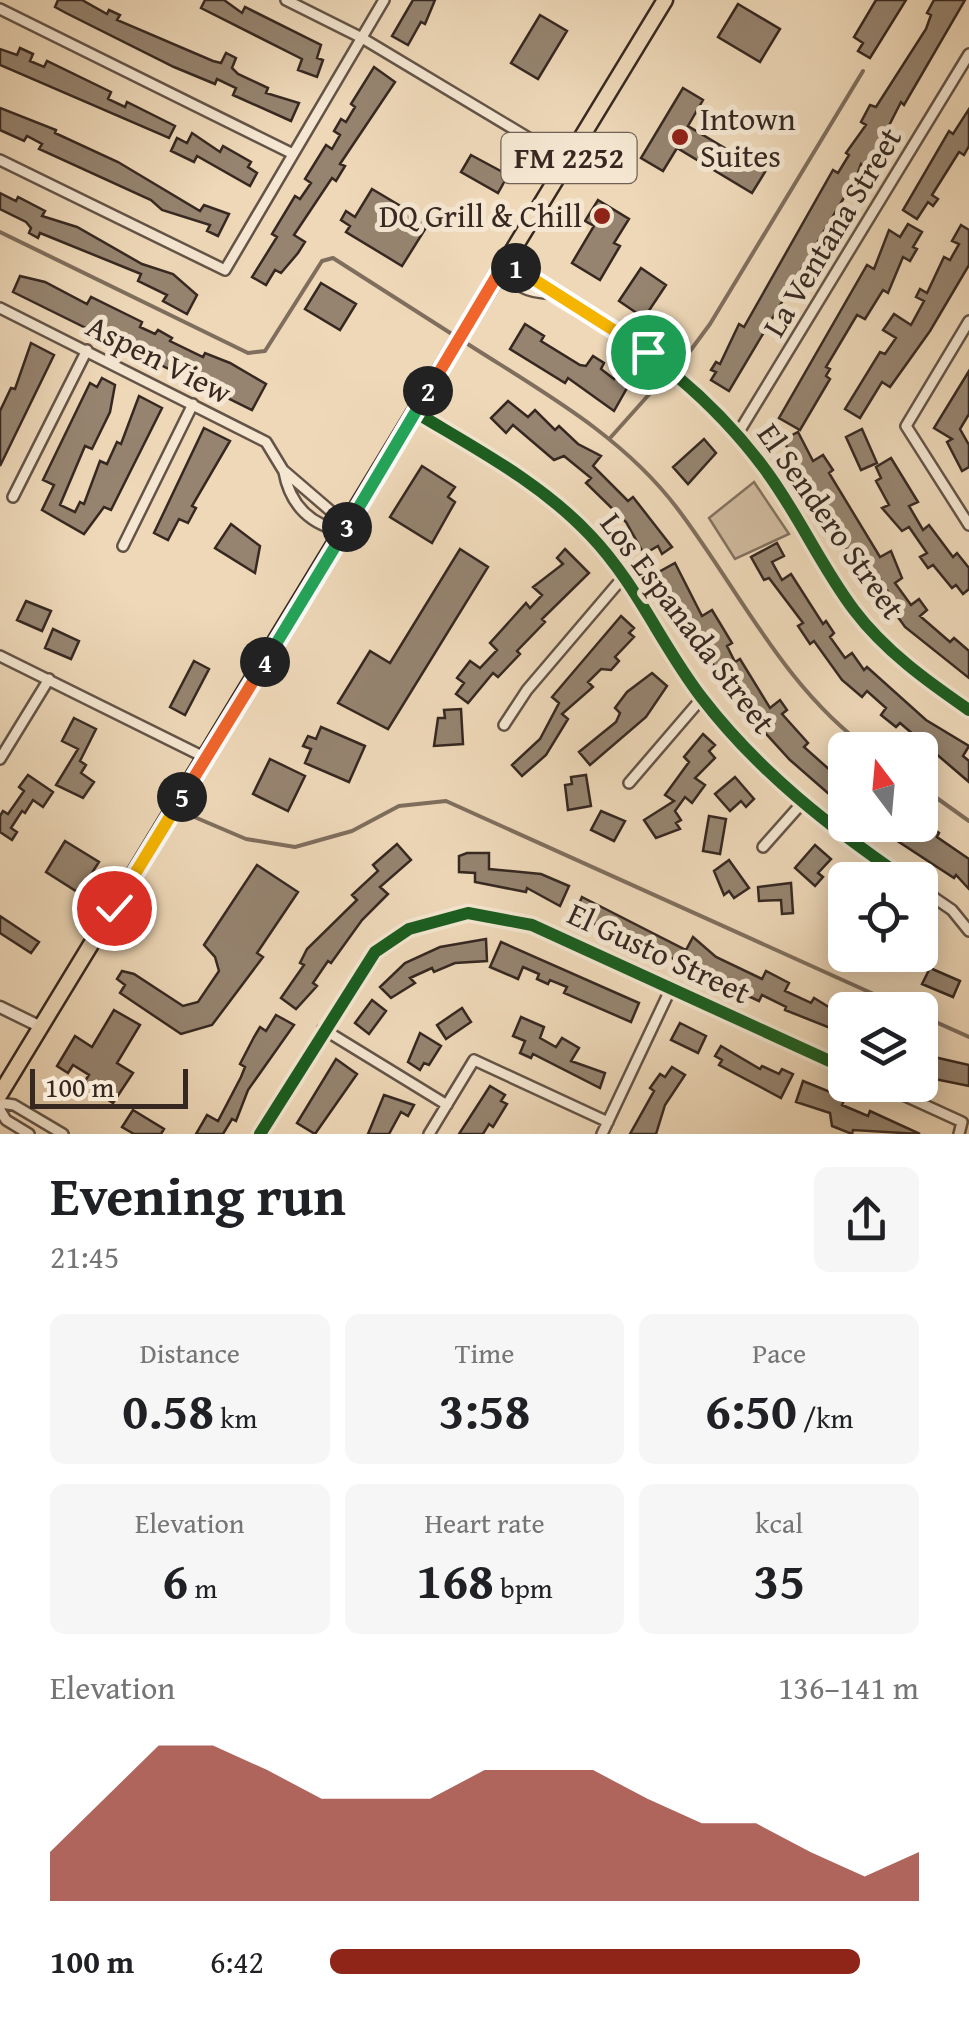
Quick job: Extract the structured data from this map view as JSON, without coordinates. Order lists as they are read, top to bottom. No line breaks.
{"streets":{"main road":["FM 2252"],"street":["La Ventana Street","Aspen View","El Sendero Street","Los Espanada Street","El Gusto Street"]},"crossings":[["FM 2252","Aspen View"],["FM 2252","El Sendero Street"],["FM 2252","Los Espanada Street"],["La Ventana Street","El Sendero Street"]],"places":["Intown Suites","DQ Grill & Chill"],"scale_bar":"100 m","north":"top","page":{"pins":["1","2","3","4","5"],"scale":"100 m","heading":["Evening run","21:45"],"stats":[["Distance","0.58 km"],["Time","3:58"],["Pace","6:50 /km"],["Elevation","6 m"],["Heart rate","168 bpm"],["kcal","35"]],"chart":["Elevation","136–141 m"],"list":[{"name":"100 m","note":"6:42"}]}}
